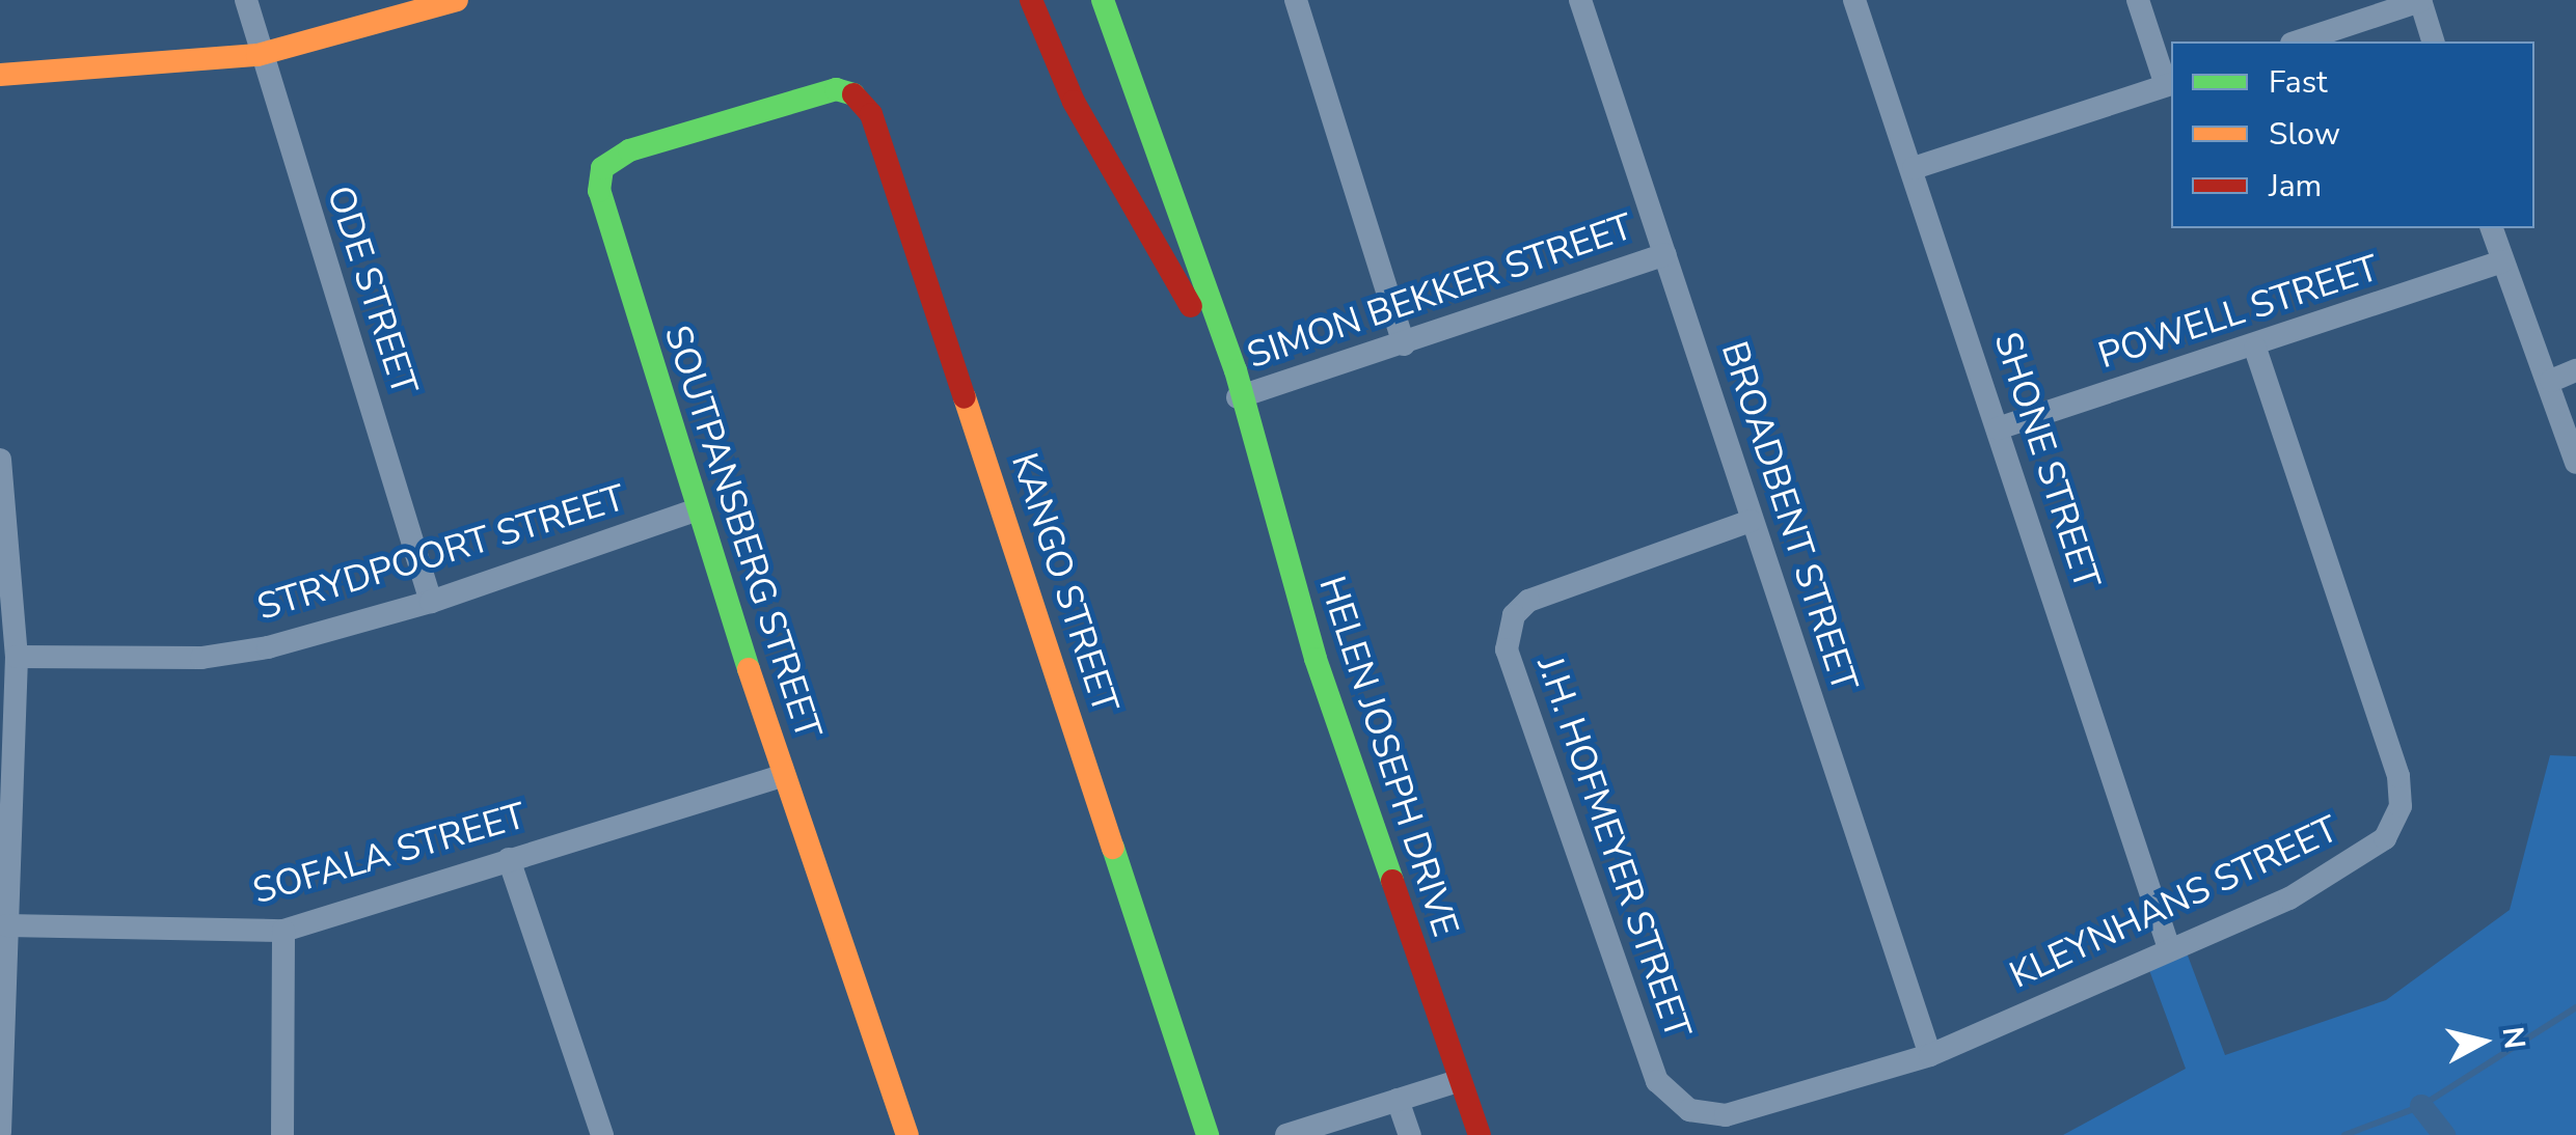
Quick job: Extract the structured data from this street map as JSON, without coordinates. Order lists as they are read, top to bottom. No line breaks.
{"streets":{"street":["ODE STREET","SIMON BEKKER STREET","POWELL STREET","SHONE STREET","BROADBENT STREET","SOUTPANSBERG STREET","STRYDPOORT STREET","KANGO STREET","HELEN JOSEPH DRIVE","J.H. HOFMEYER STREET","SOFALA STREET","KLEYNHANS STREET"]},"crossings":[["ODE STREET","STRYDPOORT STREET"],["SIMON BEKKER STREET","BROADBENT STREET"],["SIMON BEKKER STREET","HELEN JOSEPH DRIVE"],["POWELL STREET","SHONE STREET"],["POWELL STREET","KLEYNHANS STREET"],["SHONE STREET","KLEYNHANS STREET"],["BROADBENT STREET","J.H. HOFMEYER STREET"],["BROADBENT STREET","KLEYNHANS STREET"],["SOUTPANSBERG STREET","STRYDPOORT STREET"],["SOUTPANSBERG STREET","KANGO STREET"],["SOUTPANSBERG STREET","SOFALA STREET"],["J.H. HOFMEYER STREET","KLEYNHANS STREET"]],"legend":["Fast","Slow","Jam"],"north":"right"}
